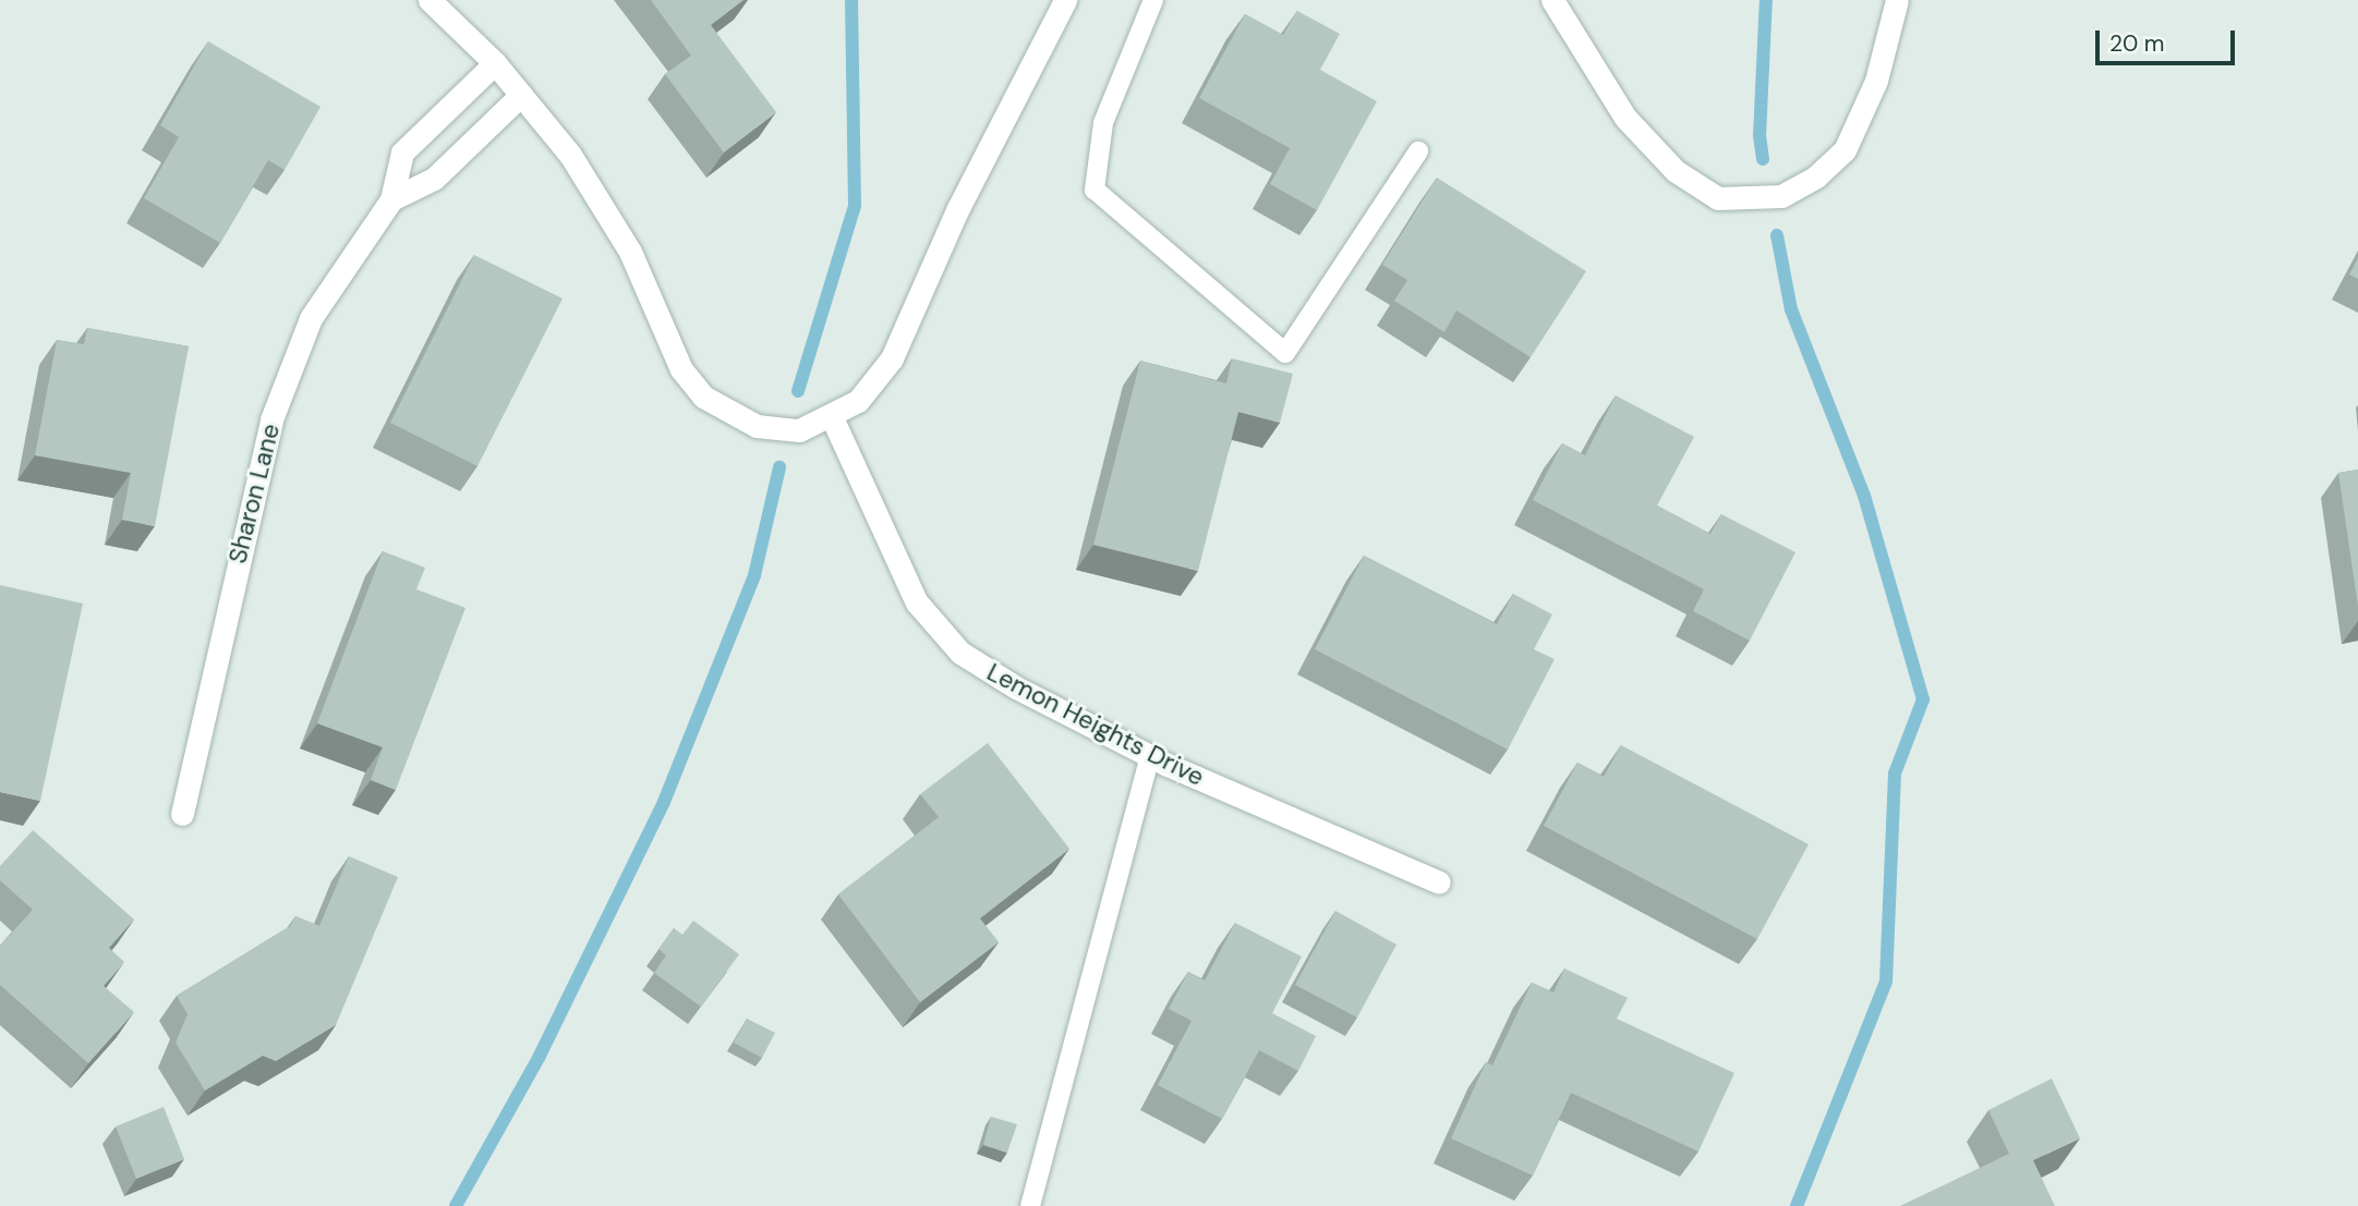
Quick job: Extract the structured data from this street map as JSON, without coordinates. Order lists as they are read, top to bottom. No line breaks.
{"streets":{"street":["Sharon Lane","Lemon Heights Drive"]},"scale_bar":"20 m"}
